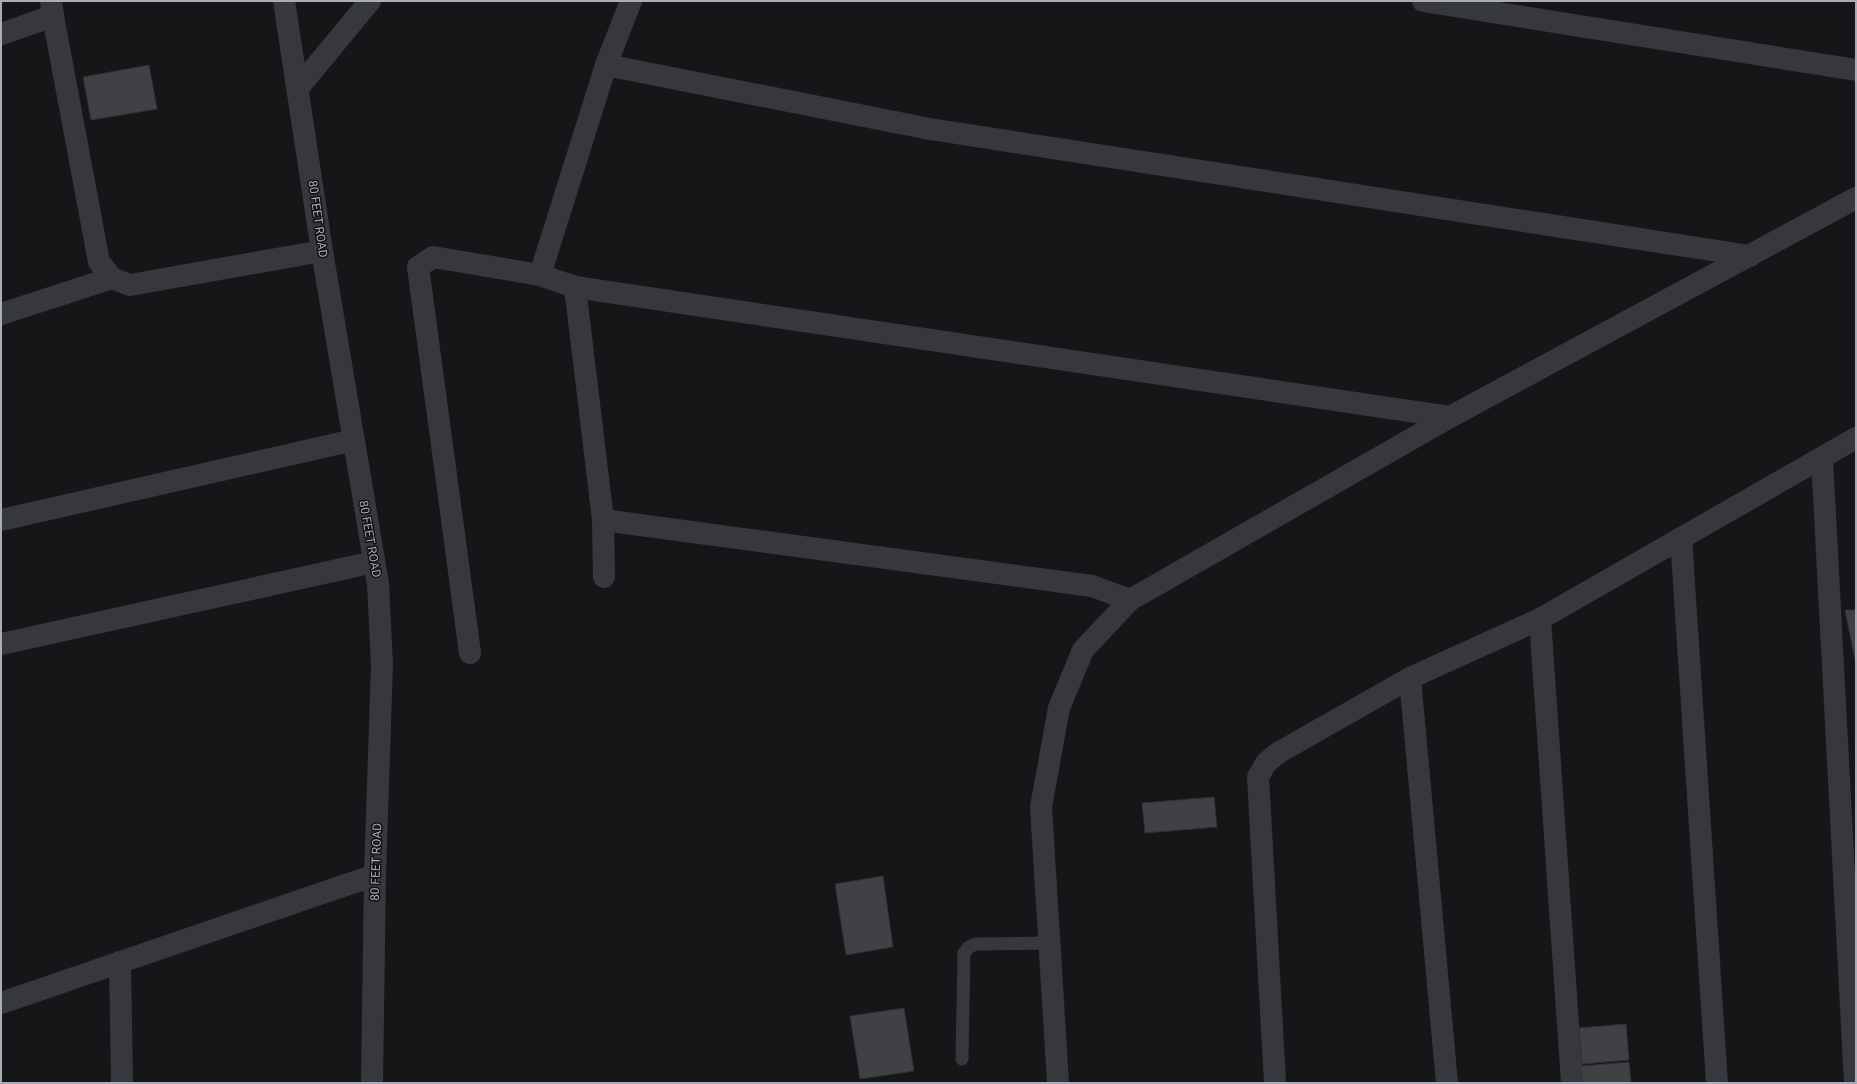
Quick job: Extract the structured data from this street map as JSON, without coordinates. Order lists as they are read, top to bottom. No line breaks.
{"streets":{"street":["80 FEET ROAD"]}}
